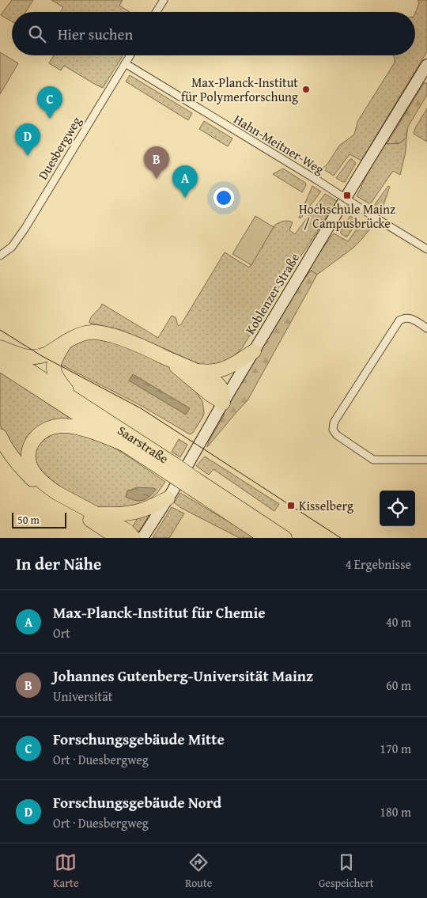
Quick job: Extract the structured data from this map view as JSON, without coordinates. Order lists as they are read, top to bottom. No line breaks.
{"streets":{"highway":["Saarstraße"],"main road":["Koblenzer Straße"],"street":["Hahn-Meitner-Weg","Duesbergweg"]},"crossings":[["Hahn-Meitner-Weg","Duesbergweg"]],"places":{"other":["Max-Planck-Institut für Polymerforschung"],"transit":["Hochschule Mainz / Campusbrücke","Kisselberg"]},"scale_bar":"50 m","page":{"search":"Hier suchen","pins":["C","D","B","A"],"scale":"50 m","heading":["In der Nähe","4 Ergebnisse"],"list":[{"mark":"A","name":"Max-Planck-Institut für Chemie","note":"Ort","value":"40 m"},{"mark":"B","name":"Johannes Gutenberg-Universität Mainz","note":"Universität","value":"60 m"},{"mark":"C","name":"Forschungsgebäude Mitte","note":"Ort · Duesbergweg","value":"170 m"},{"mark":"D","name":"Forschungsgebäude Nord","note":"Ort · Duesbergweg","value":"180 m"}],"nav":["Karte","Route","Gespeichert"]}}
